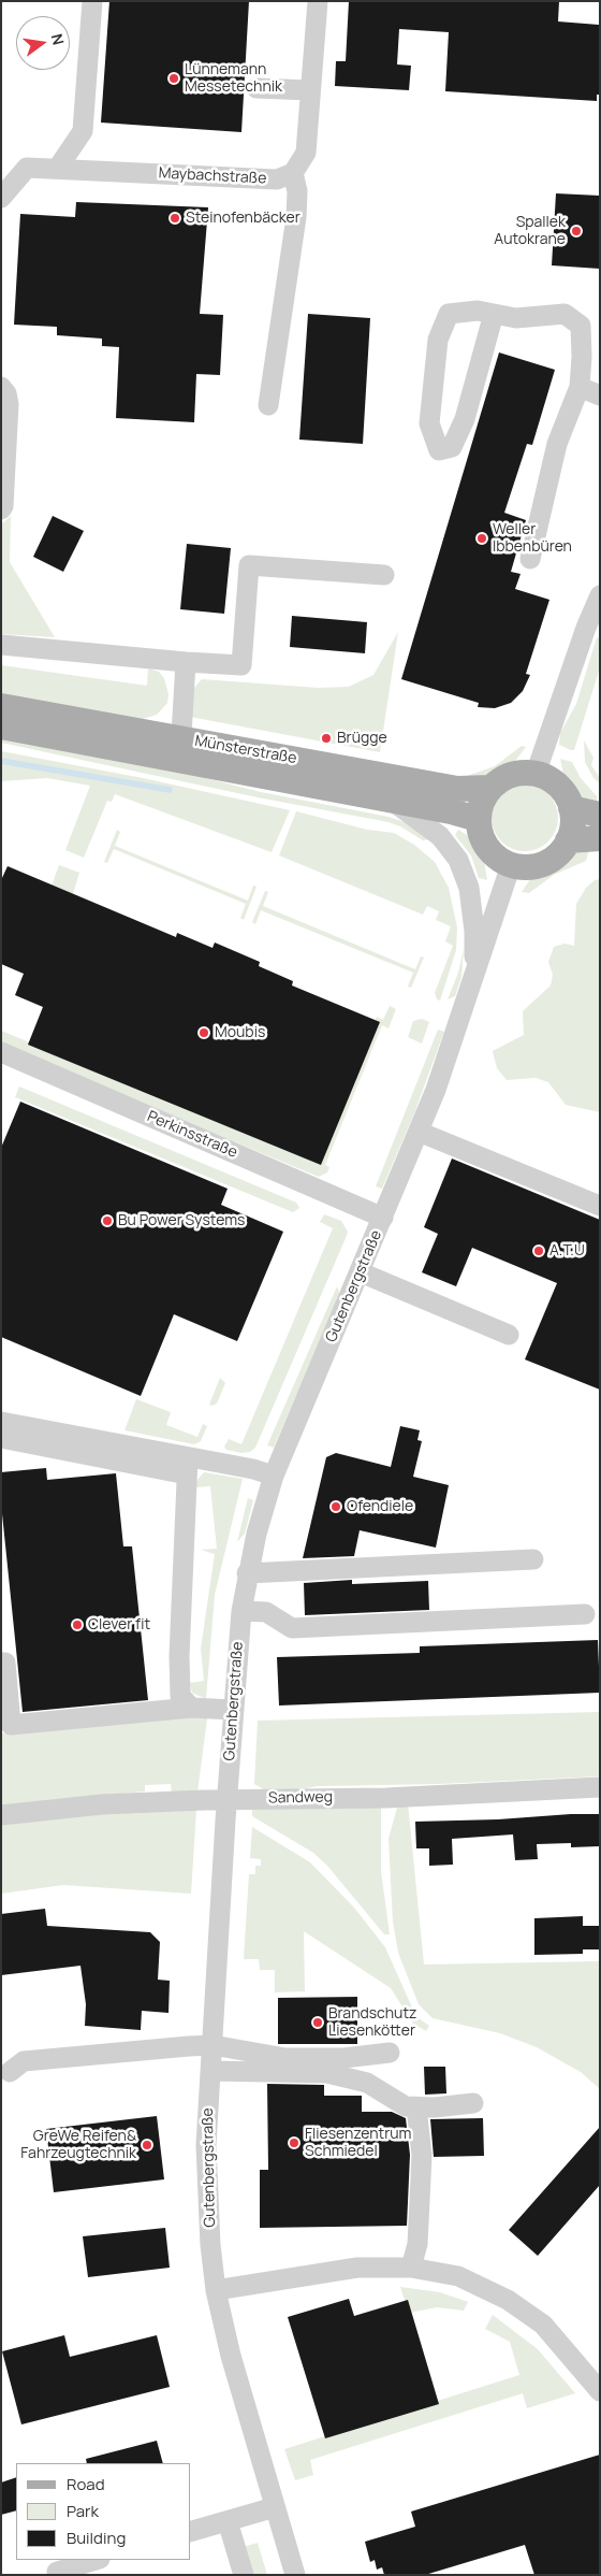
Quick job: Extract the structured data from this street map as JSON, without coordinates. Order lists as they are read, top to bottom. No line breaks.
{"streets":{"main road":["Münsterstraße"],"street":["Maybachstraße","Perkinsstraße","Gutenbergstraße","Sandweg"]},"crossings":[["Münsterstraße","Gutenbergstraße"],["Perkinsstraße","Gutenbergstraße"],["Gutenbergstraße","Sandweg"]],"places":["Lünnemann Messetechnik","Steinofenbäcker","Spallek Autokrane","Weller Ibbenbüren","Brügge","Moubis","Bu Power Systems","A.T.U","Ofendiele","Clever fit","Brandschutz Liesenkötter","Fliesenzentrum Schmiedel","GreWe Reifen& Fahrzeugtechnik"],"legend":["Road","Park","Building"],"north":"right"}
